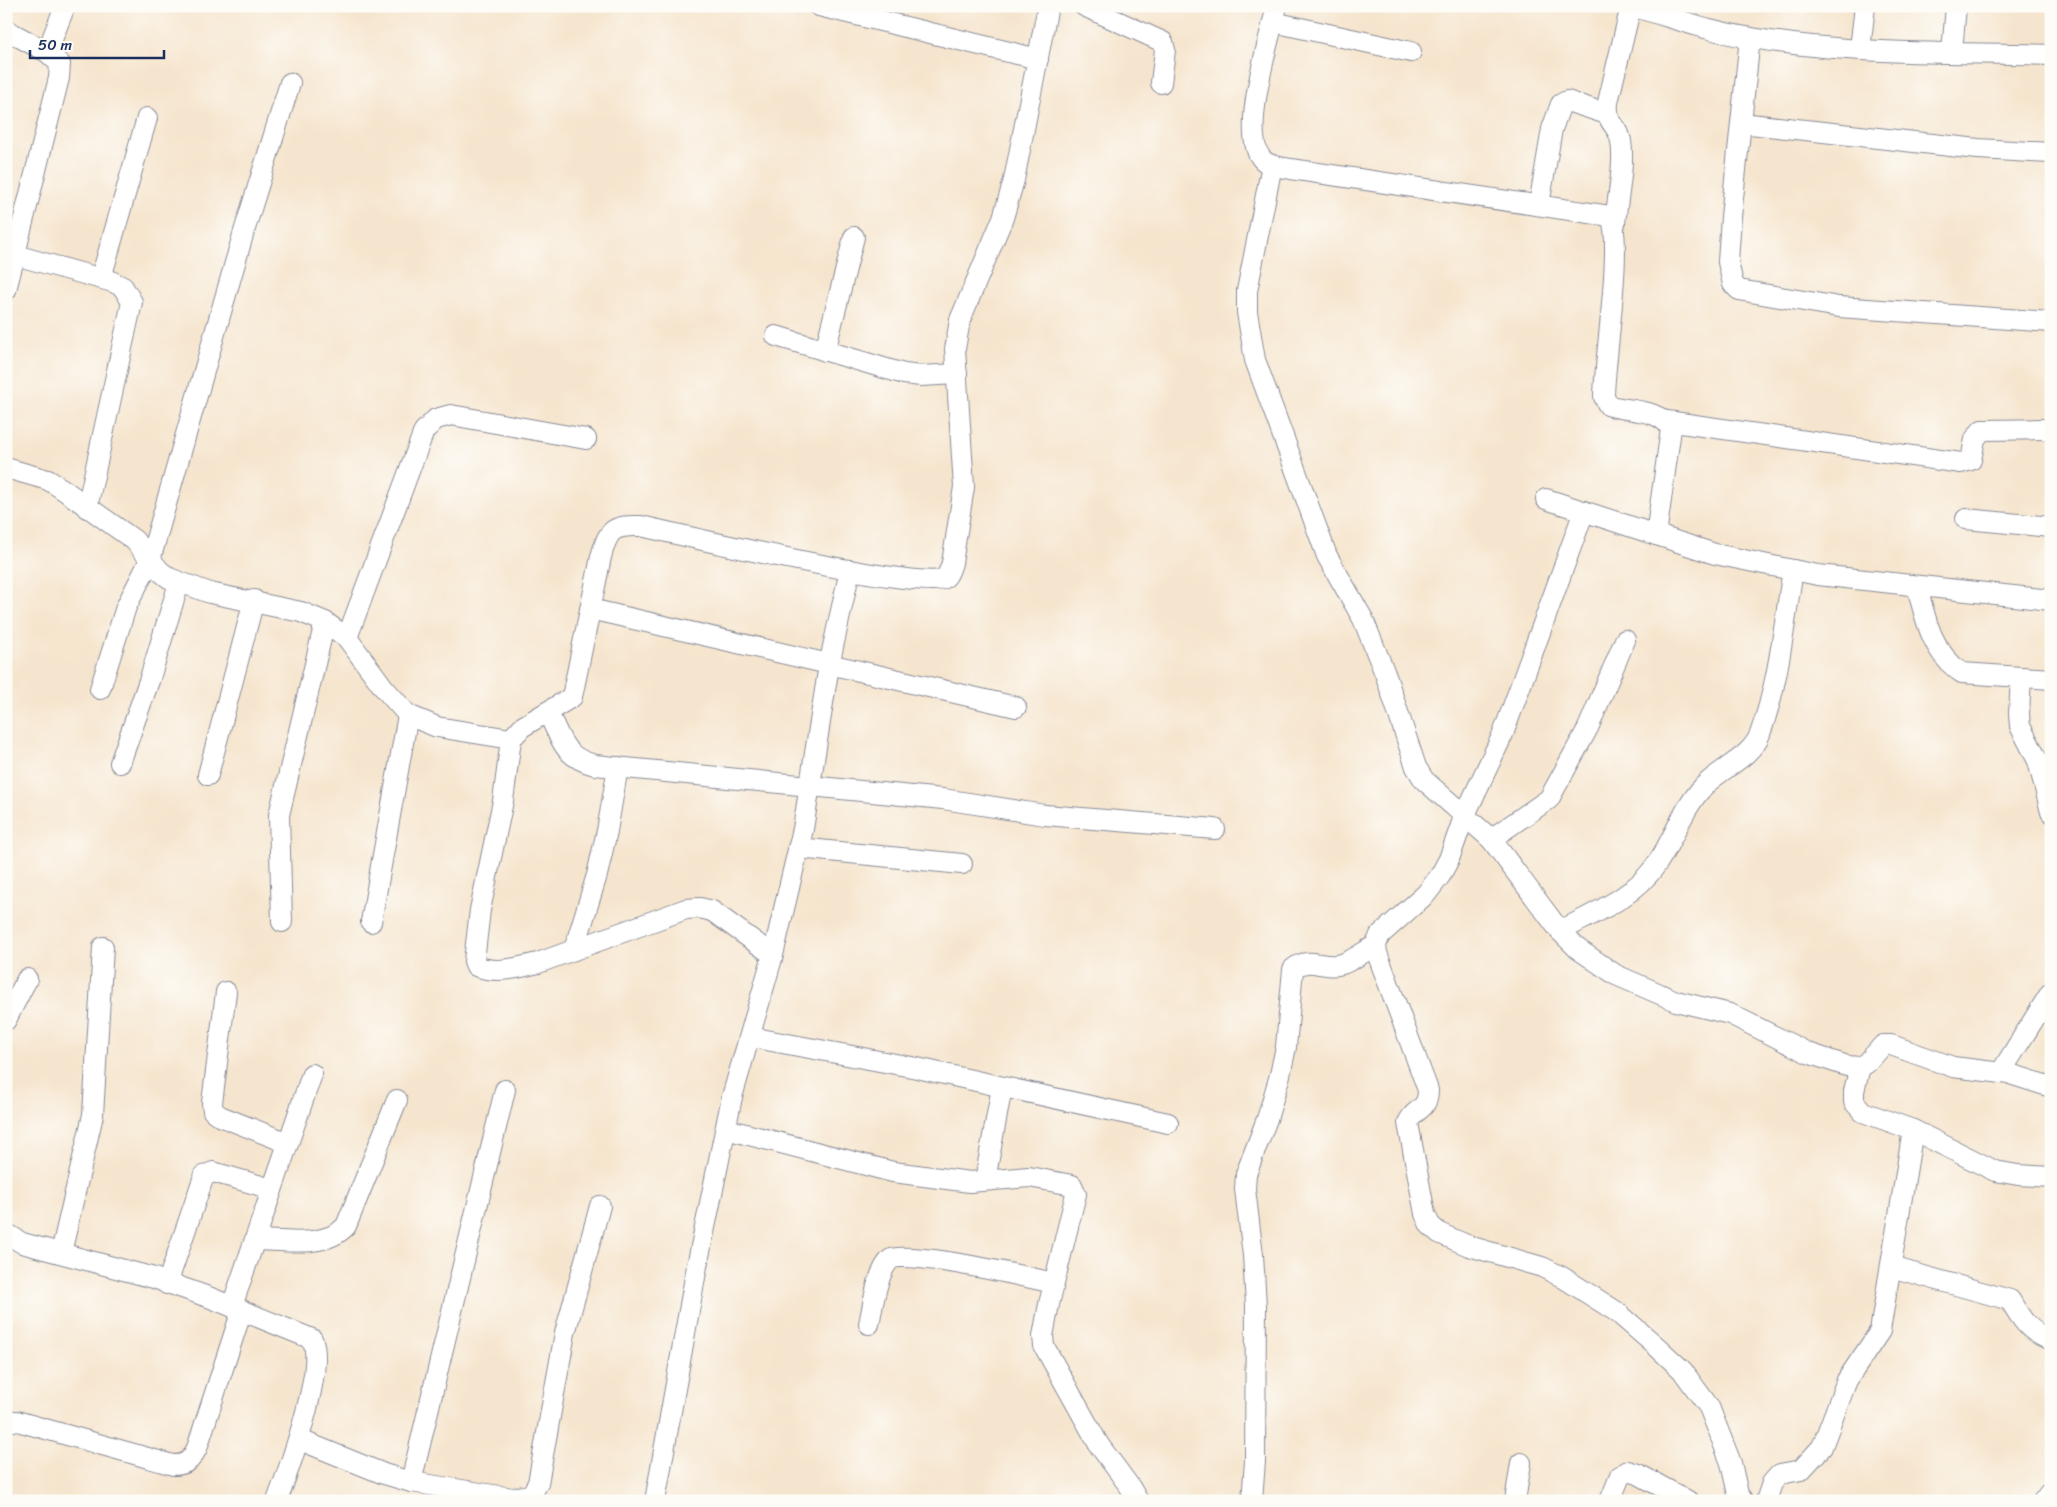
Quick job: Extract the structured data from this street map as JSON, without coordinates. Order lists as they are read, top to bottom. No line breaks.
{"scale_bar":"50 m"}
